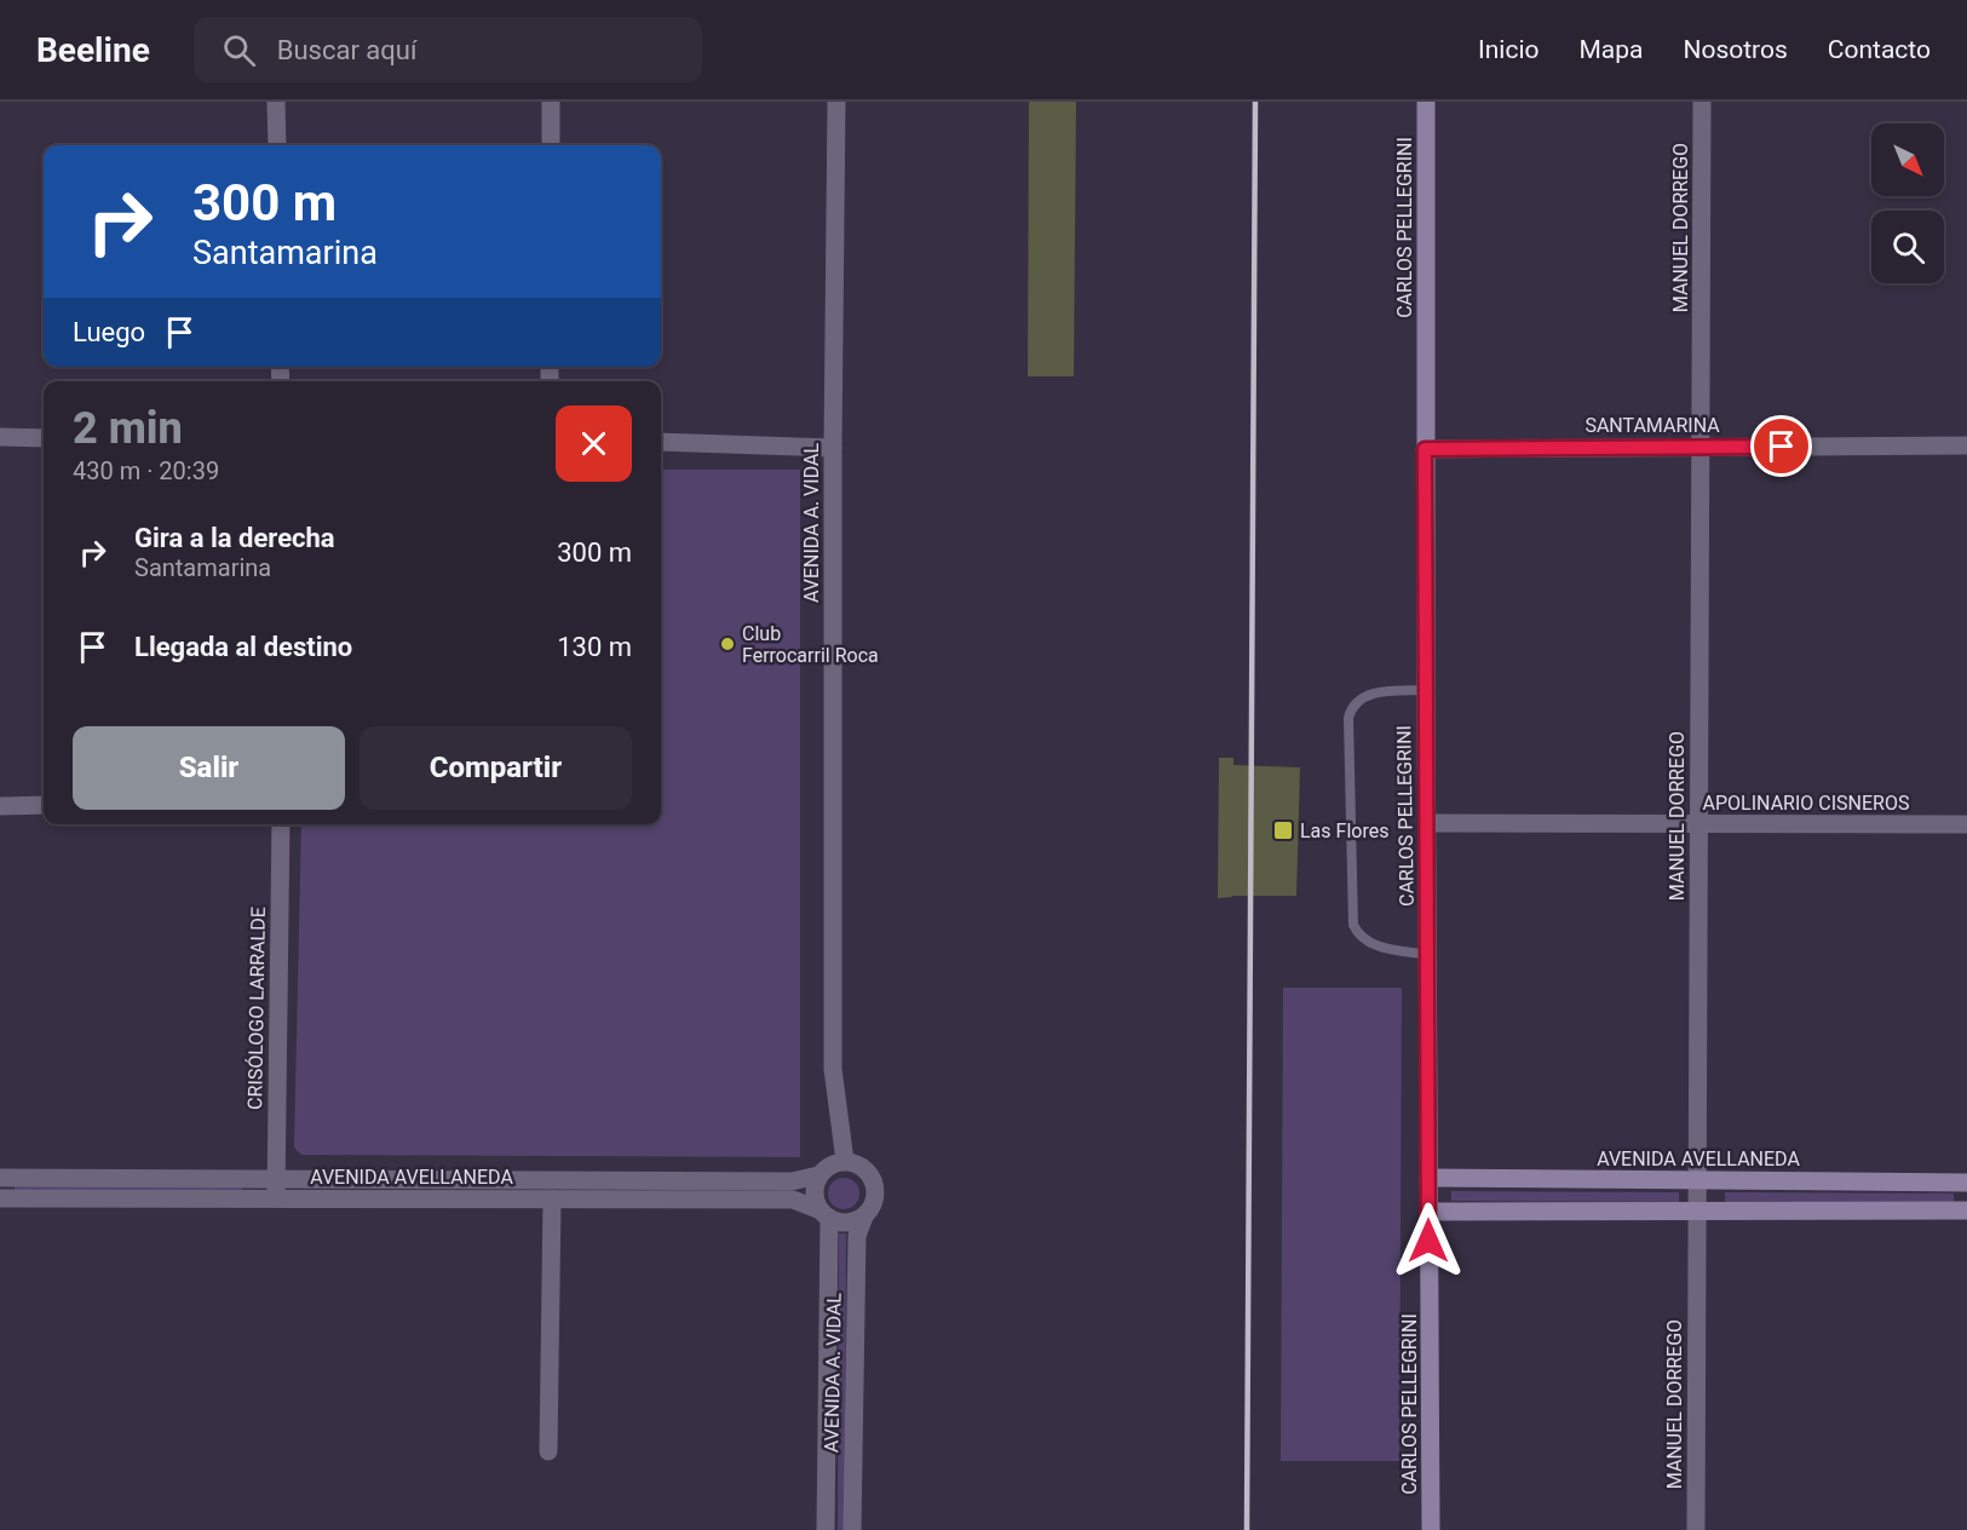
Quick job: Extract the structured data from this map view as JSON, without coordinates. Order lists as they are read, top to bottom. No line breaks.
{"streets":{"main road":["CARLOS PELLEGRINI","AVENIDA AVELLANEDA"],"street":["MANUEL DORREGO","SANTAMARINA","AVENIDA A. VIDAL","APOLINARIO CISNEROS","CRISÓLOGO LARRALDE"]},"crossings":[["CARLOS PELLEGRINI","SANTAMARINA"],["CARLOS PELLEGRINI","APOLINARIO CISNEROS"],["CARLOS PELLEGRINI","AVENIDA AVELLANEDA"],["MANUEL DORREGO","SANTAMARINA"],["MANUEL DORREGO","APOLINARIO CISNEROS"],["MANUEL DORREGO","AVENIDA AVELLANEDA"],["AVENIDA A. VIDAL","AVENIDA AVELLANEDA"],["CRISÓLOGO LARRALDE","AVENIDA AVELLANEDA"]],"places":{"other":["Club Ferrocarril Roca"],"transit":["Las Flores"]},"north":"bottom right","page":{"header":"Beeline","search":"Buscar aquí","nav":["Inicio","Mapa","Nosotros","Contacto"],"turn":["300 m","Santamarina"],"then":"Luego","heading":["2 min","430 m · 20:39"],"list":[{"name":"Gira a la derecha","note":"Santamarina","value":"300 m"},{"name":"Llegada al destino","value":"130 m"}],"buttons":["Salir","Compartir"]}}
